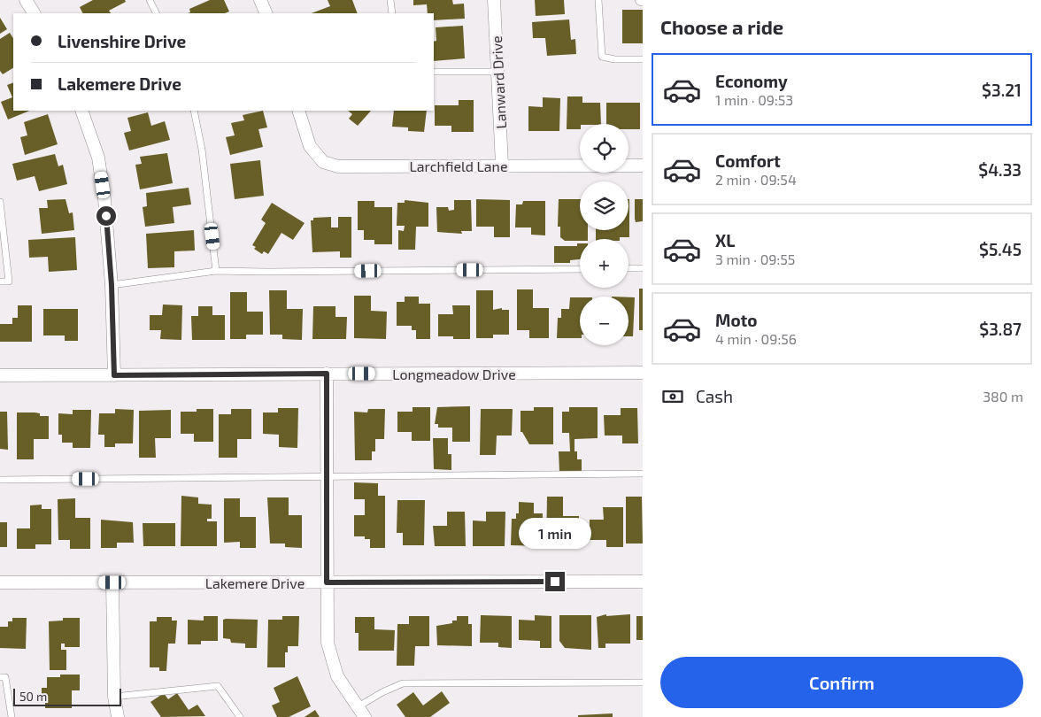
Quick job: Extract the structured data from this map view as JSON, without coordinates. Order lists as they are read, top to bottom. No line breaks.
{"streets":{"street":["Lanward Drive","Larchfield Lane","Longmeadow Drive","Lakemere Drive"]},"crossings":[["Lanward Drive","Larchfield Lane"]],"scale_bar":"50 m","page":{"heading":"Choose a ride","banner":["Livenshire Drive","Lakemere Drive"],"list":[{"name":"Economy","note":"1 min · 09:53","value":"$3.21"},{"name":"Comfort","note":"2 min · 09:54","value":"$4.33"},{"name":"XL","note":"3 min · 09:55","value":"$5.45"},{"name":"Moto","note":"4 min · 09:56","value":"$3.87"}],"map_buttons":["+","−"],"pay":["Cash","380 m"],"bubble":"1 min","buttons":"Confirm","scale":"50 m"}}
